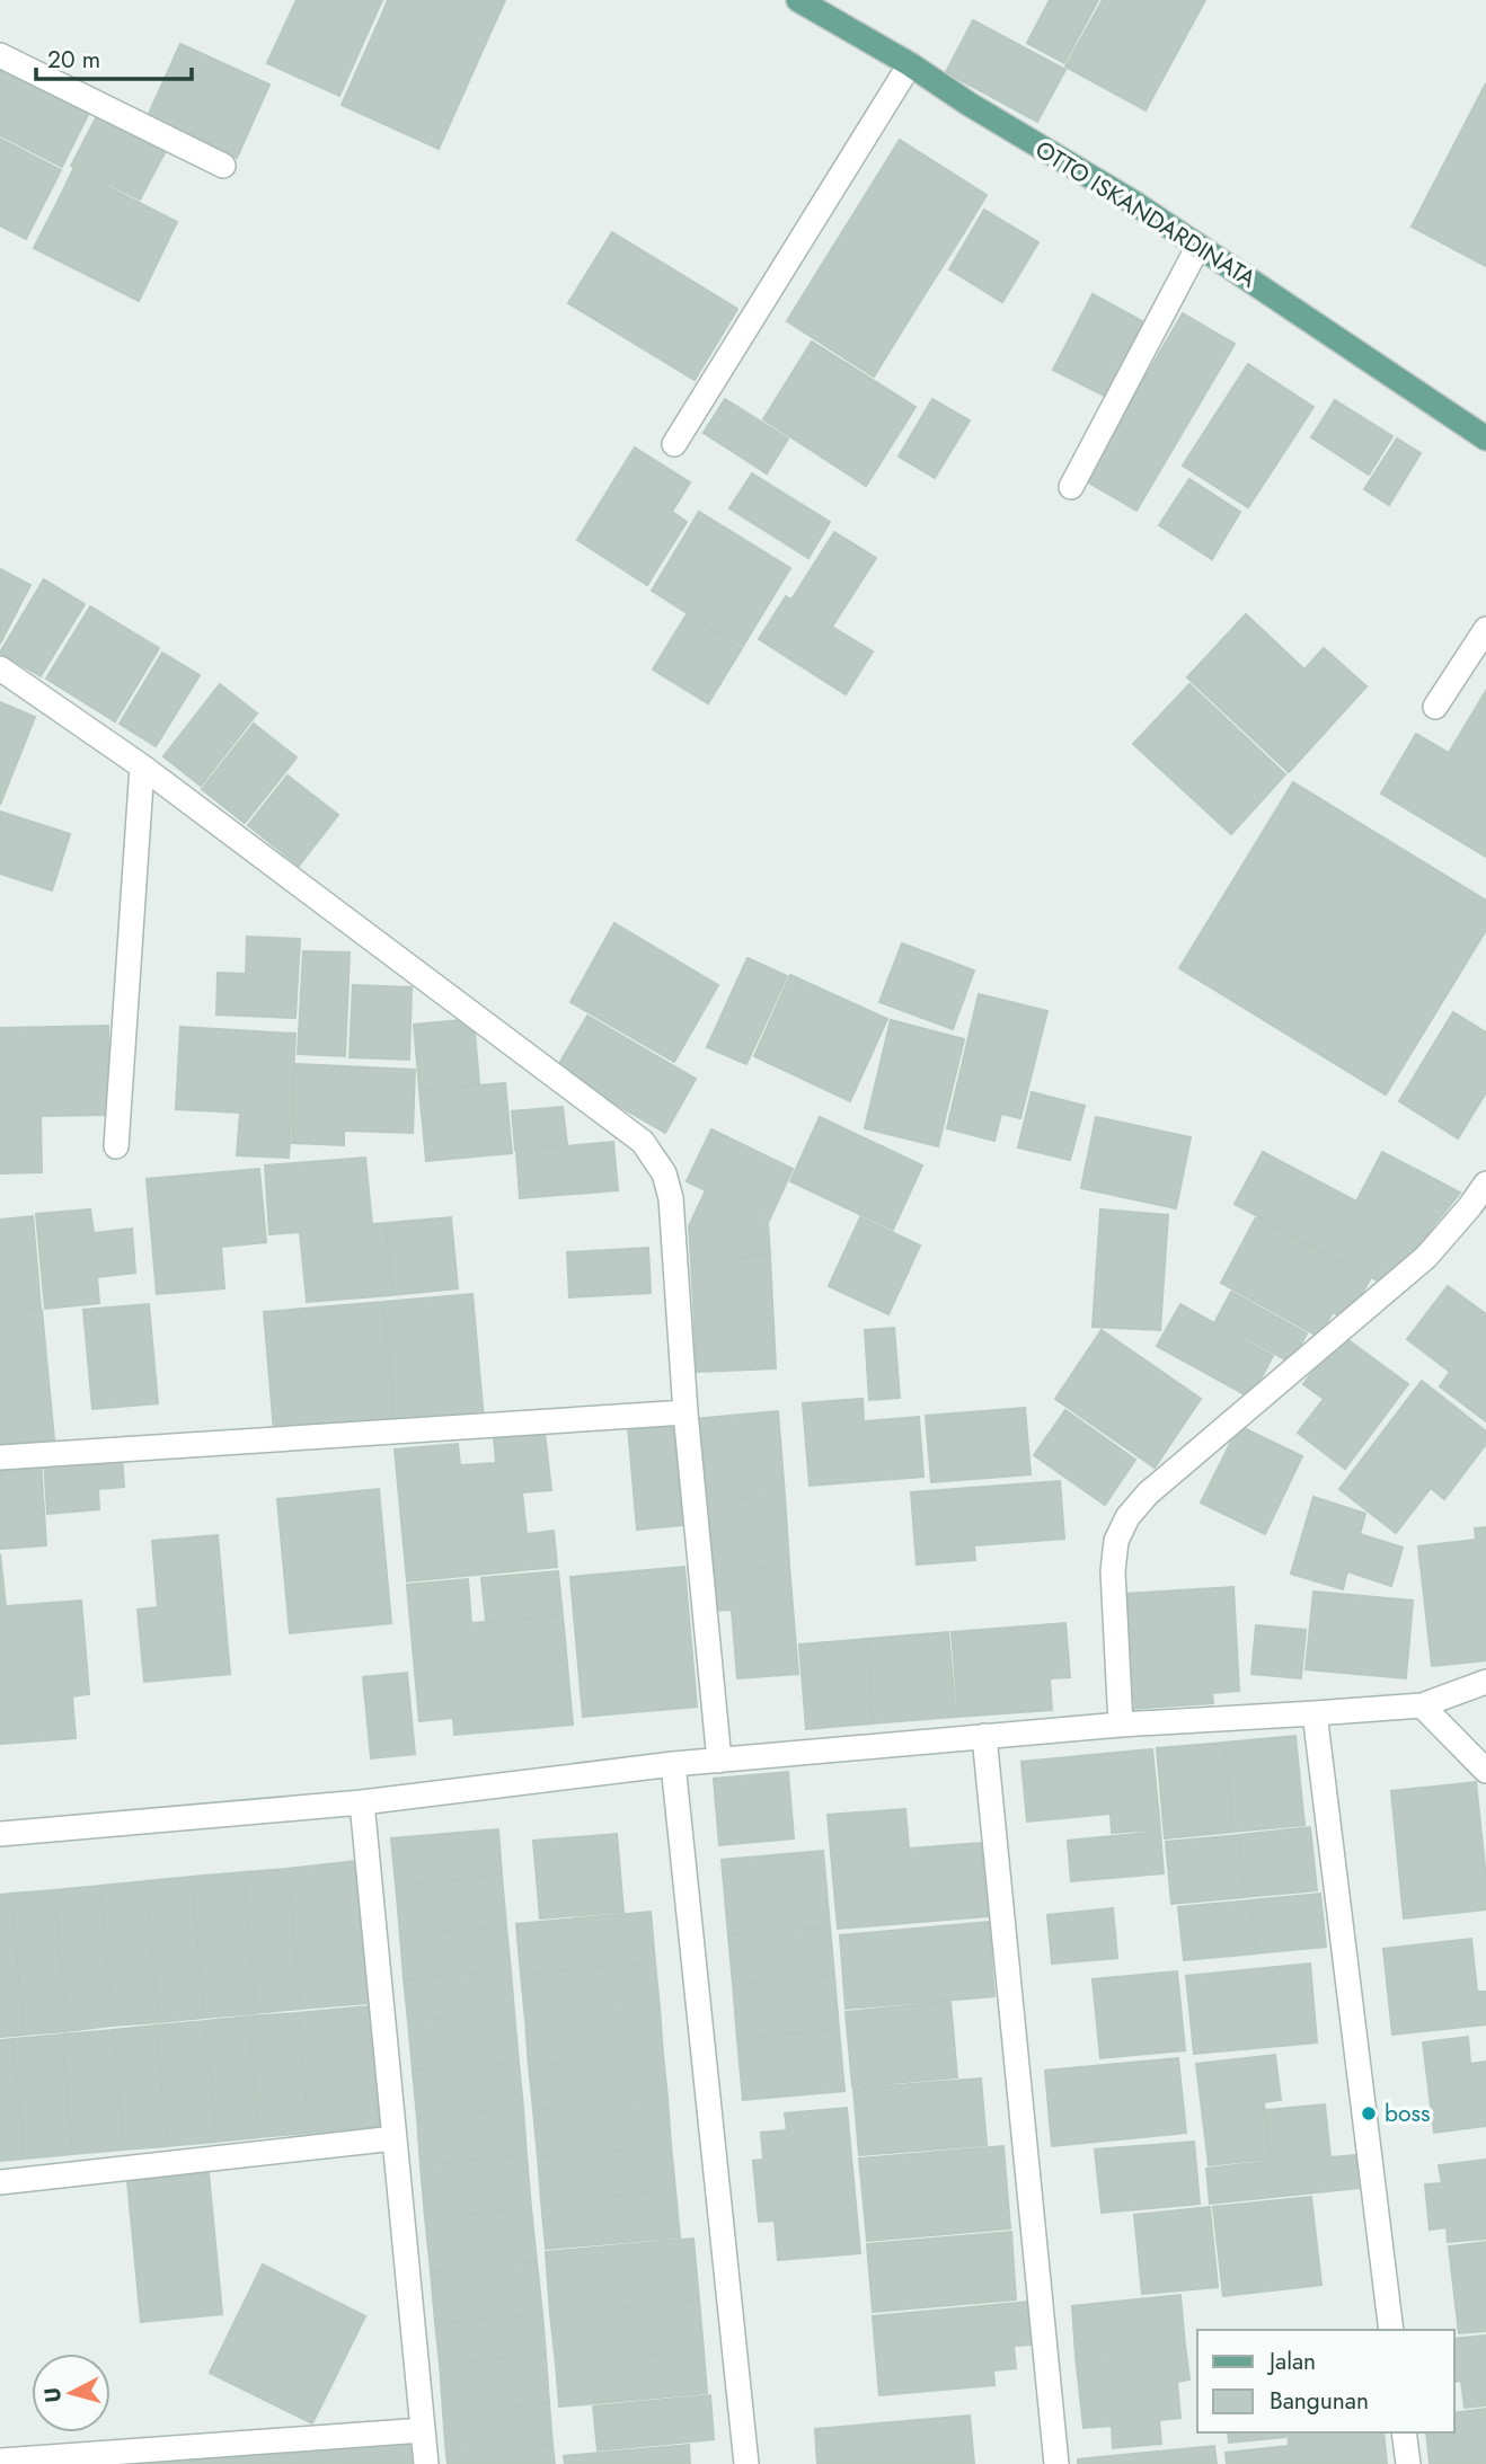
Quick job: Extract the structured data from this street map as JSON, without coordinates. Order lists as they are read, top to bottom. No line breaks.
{"streets":{"main road":["OTTO ISKANDARDINATA"]},"places":["boss"],"legend":["Jalan","Bangunan"],"scale_bar":"20 m","north":"left"}
